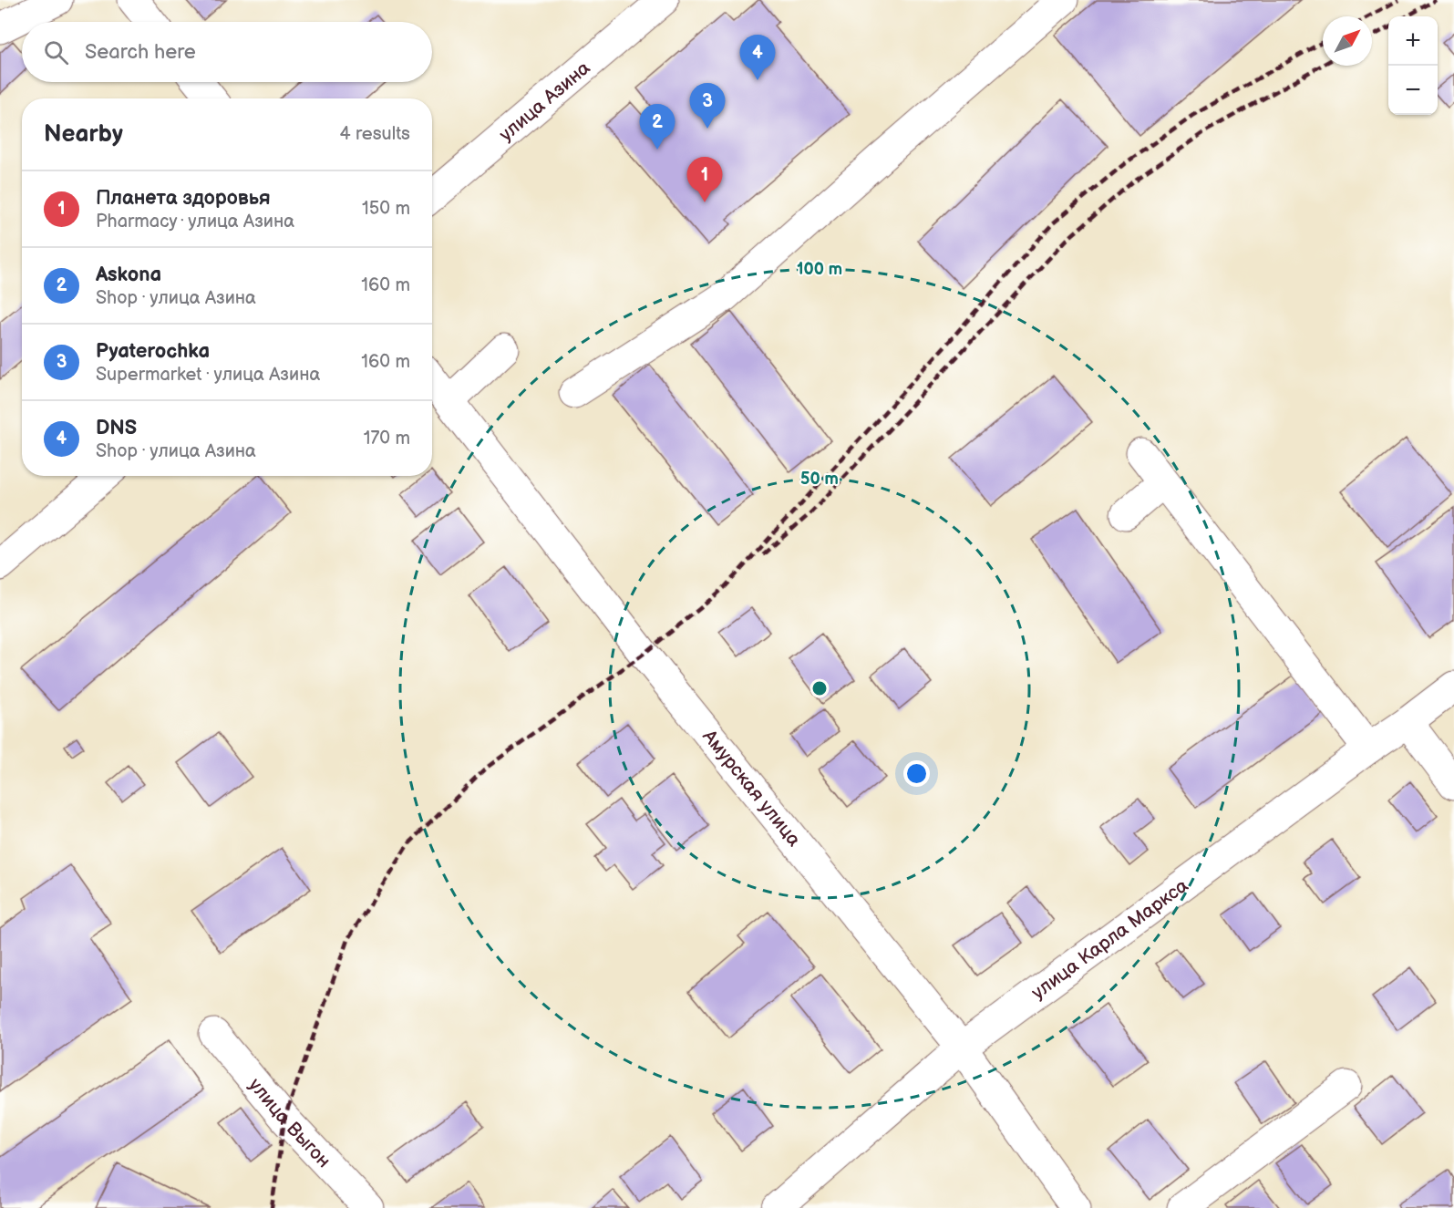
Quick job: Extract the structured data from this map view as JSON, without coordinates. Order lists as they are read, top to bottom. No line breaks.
{"streets":{"street":["улица Азина","Амурская улица","улица Карла Маркса","улица Выгон"]},"crossings":[["Амурская улица","улица Карла Маркса"]],"north":"top right","page":{"map_buttons":["+","−"],"search":"Search here","pins":["4","3","2","1"],"heading":["Nearby","4 results"],"list":[{"mark":"1","name":"Планета здоровья","note":"Pharmacy · улица Азина","value":"150 m"},{"mark":"2","name":"Askona","note":"Shop · улица Азина","value":"160 m"},{"mark":"3","name":"Pyaterochka","note":"Supermarket · улица Азина","value":"160 m"},{"mark":"4","name":"DNS","note":"Shop · улица Азина","value":"170 m"}]},"rings":["100 m","50 m"]}
